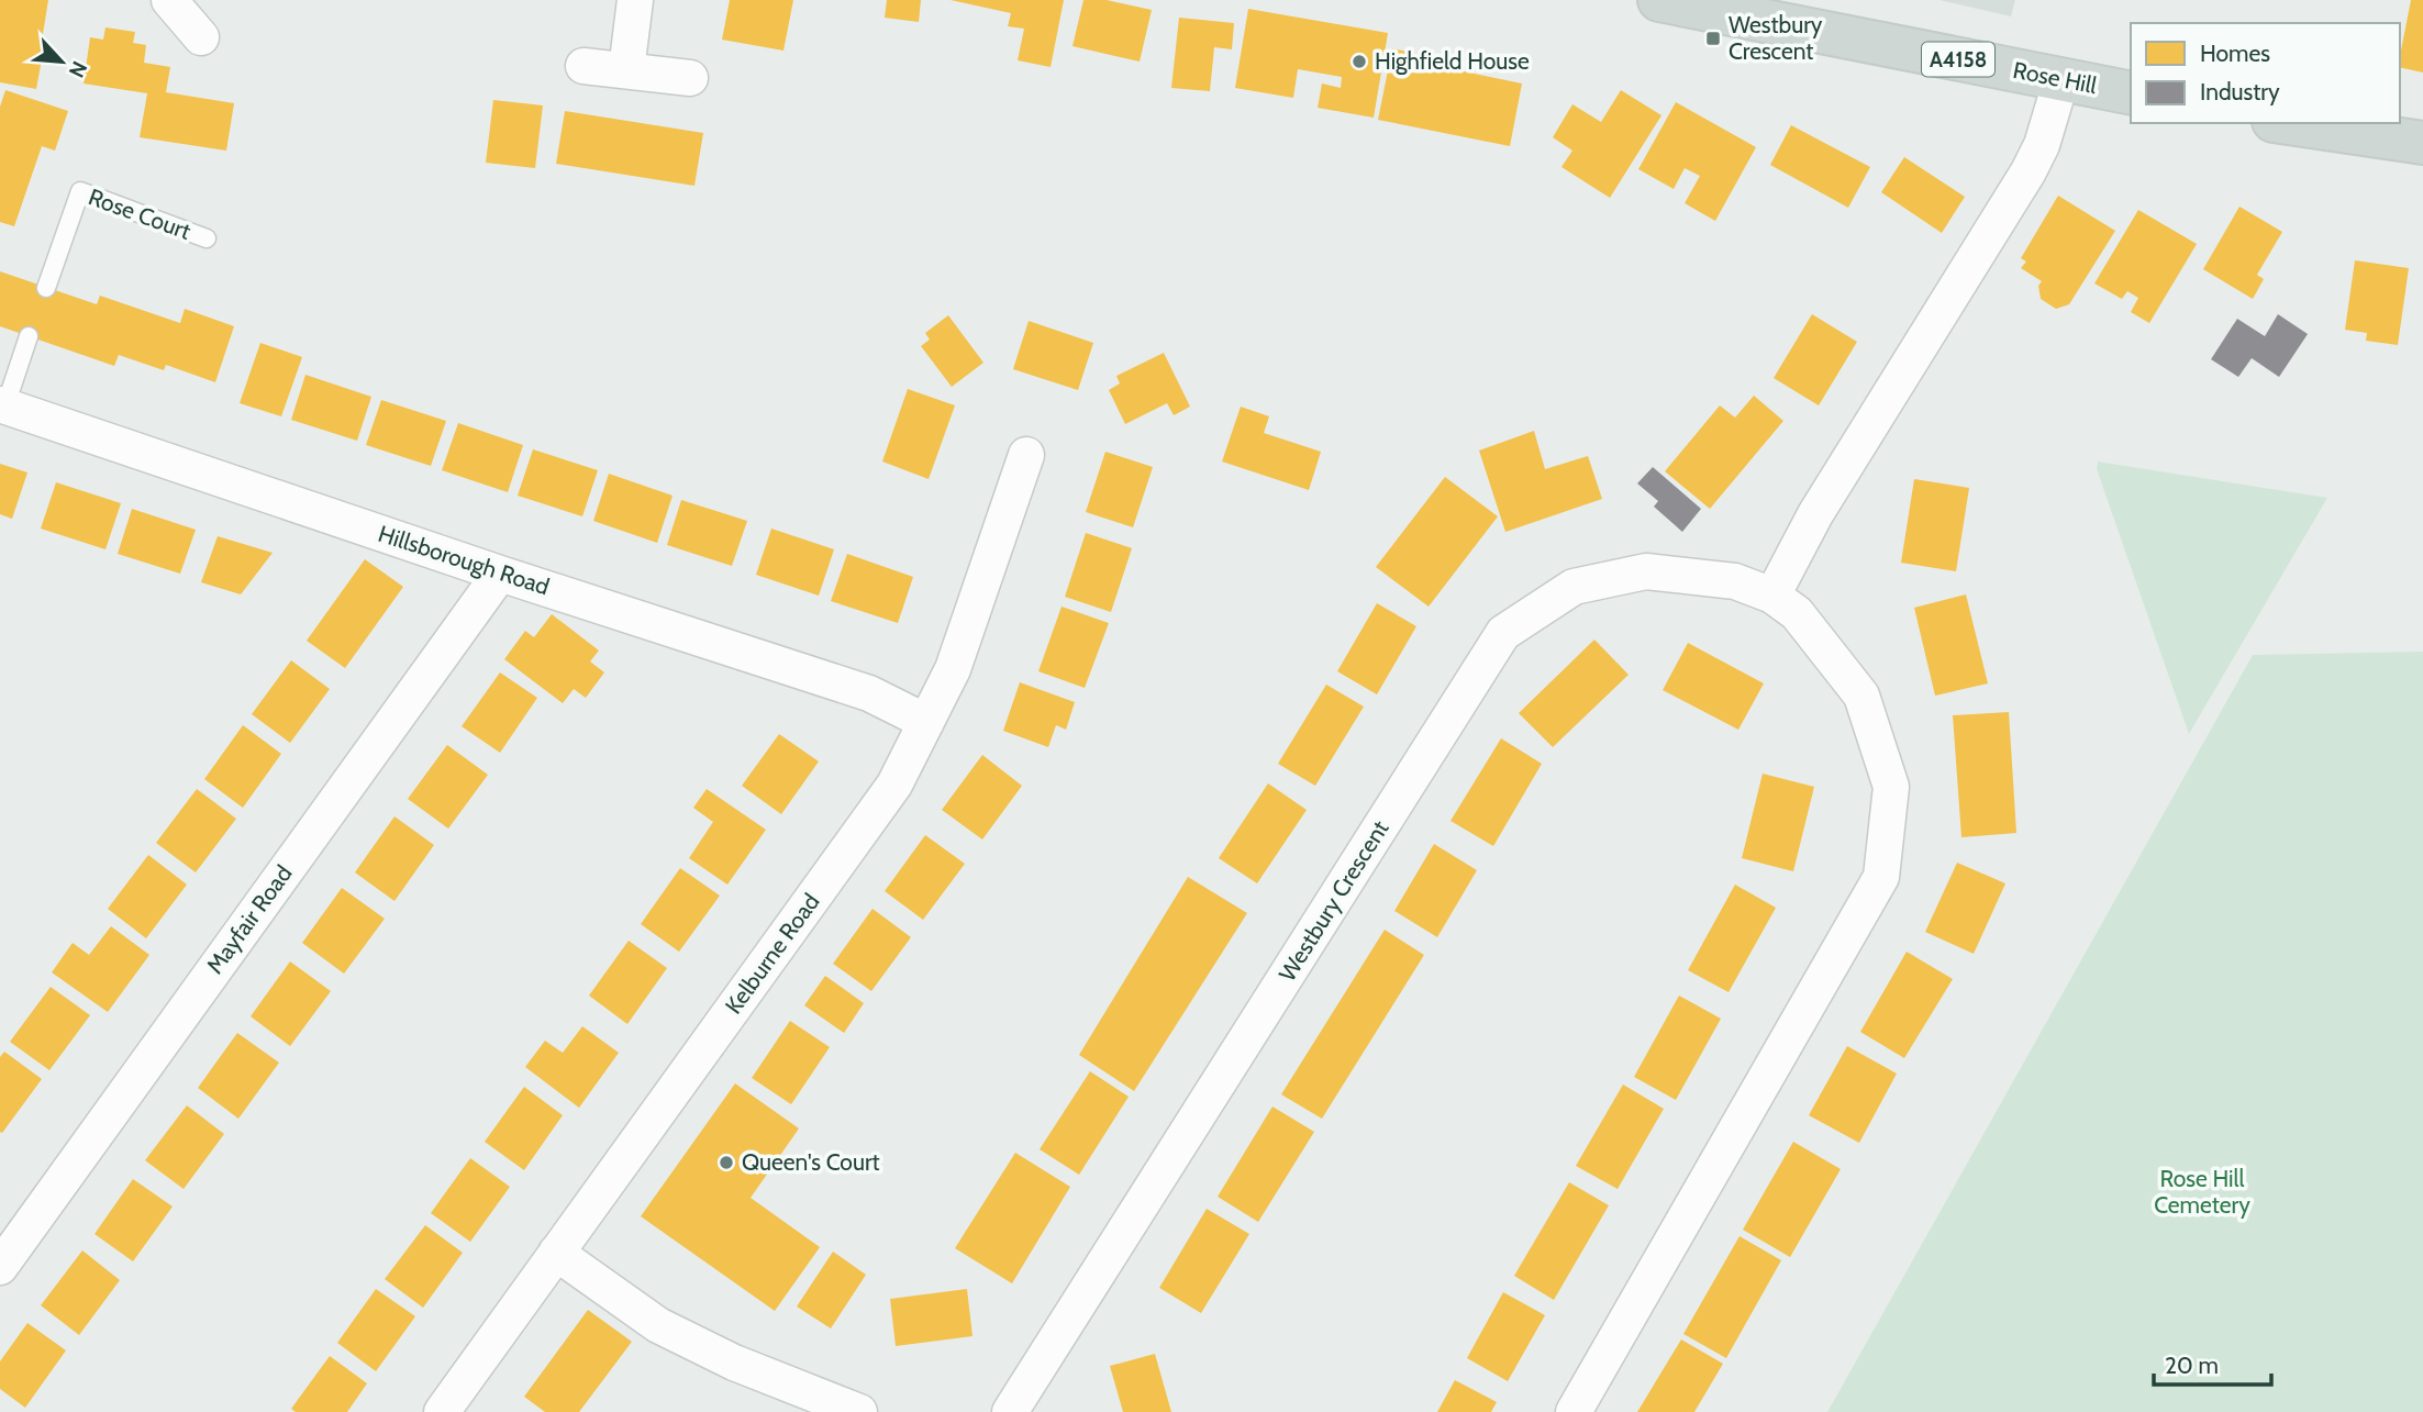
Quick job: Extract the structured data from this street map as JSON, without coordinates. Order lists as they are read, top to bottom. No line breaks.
{"streets":{"main road":["A4158","Rose Hill"],"street":["Hillsborough Road","Westbury Crescent","Mayfair Road","Kelburne Road"],"lane":["Rose Court"]},"crossings":[["Hillsborough Road","Mayfair Road"],["Hillsborough Road","Kelburne Road"]],"parks":["Rose Hill Cemetery"],"places":{"transit":["Westbury Crescent"],"other":["Highfield House","Queen's Court"]},"legend":["Homes","Industry"],"scale_bar":"20 m","north":"bottom right"}
